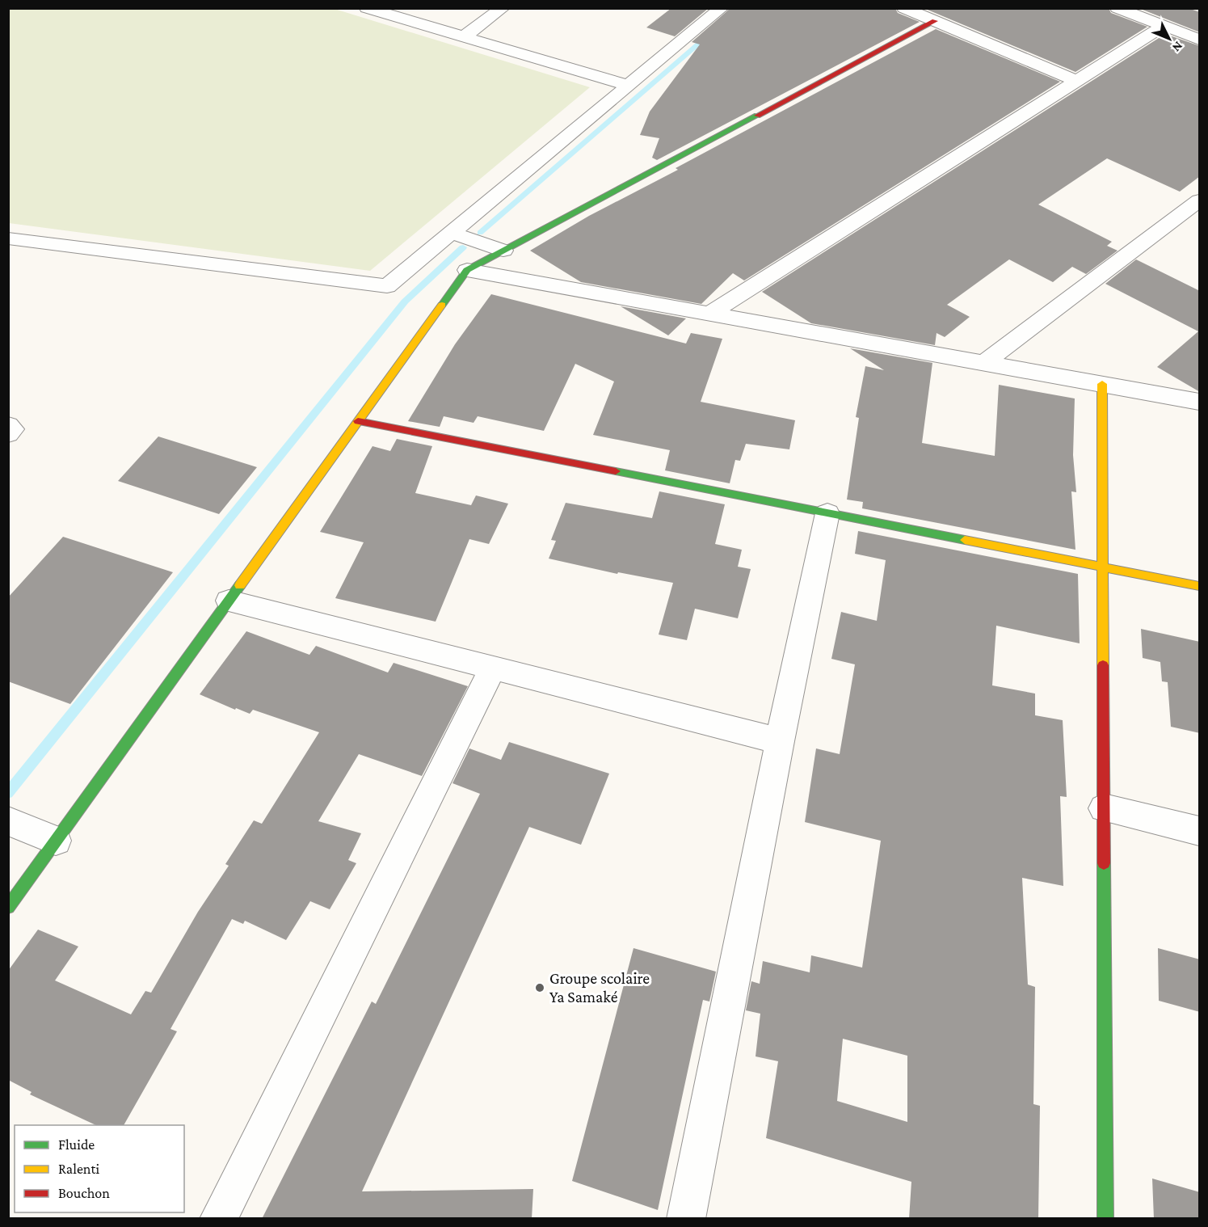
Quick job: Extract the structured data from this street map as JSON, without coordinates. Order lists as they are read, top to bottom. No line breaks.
{"places":["Groupe scolaire Ya Samaké"],"legend":["Fluide","Ralenti","Bouchon"],"north":"bottom right"}
